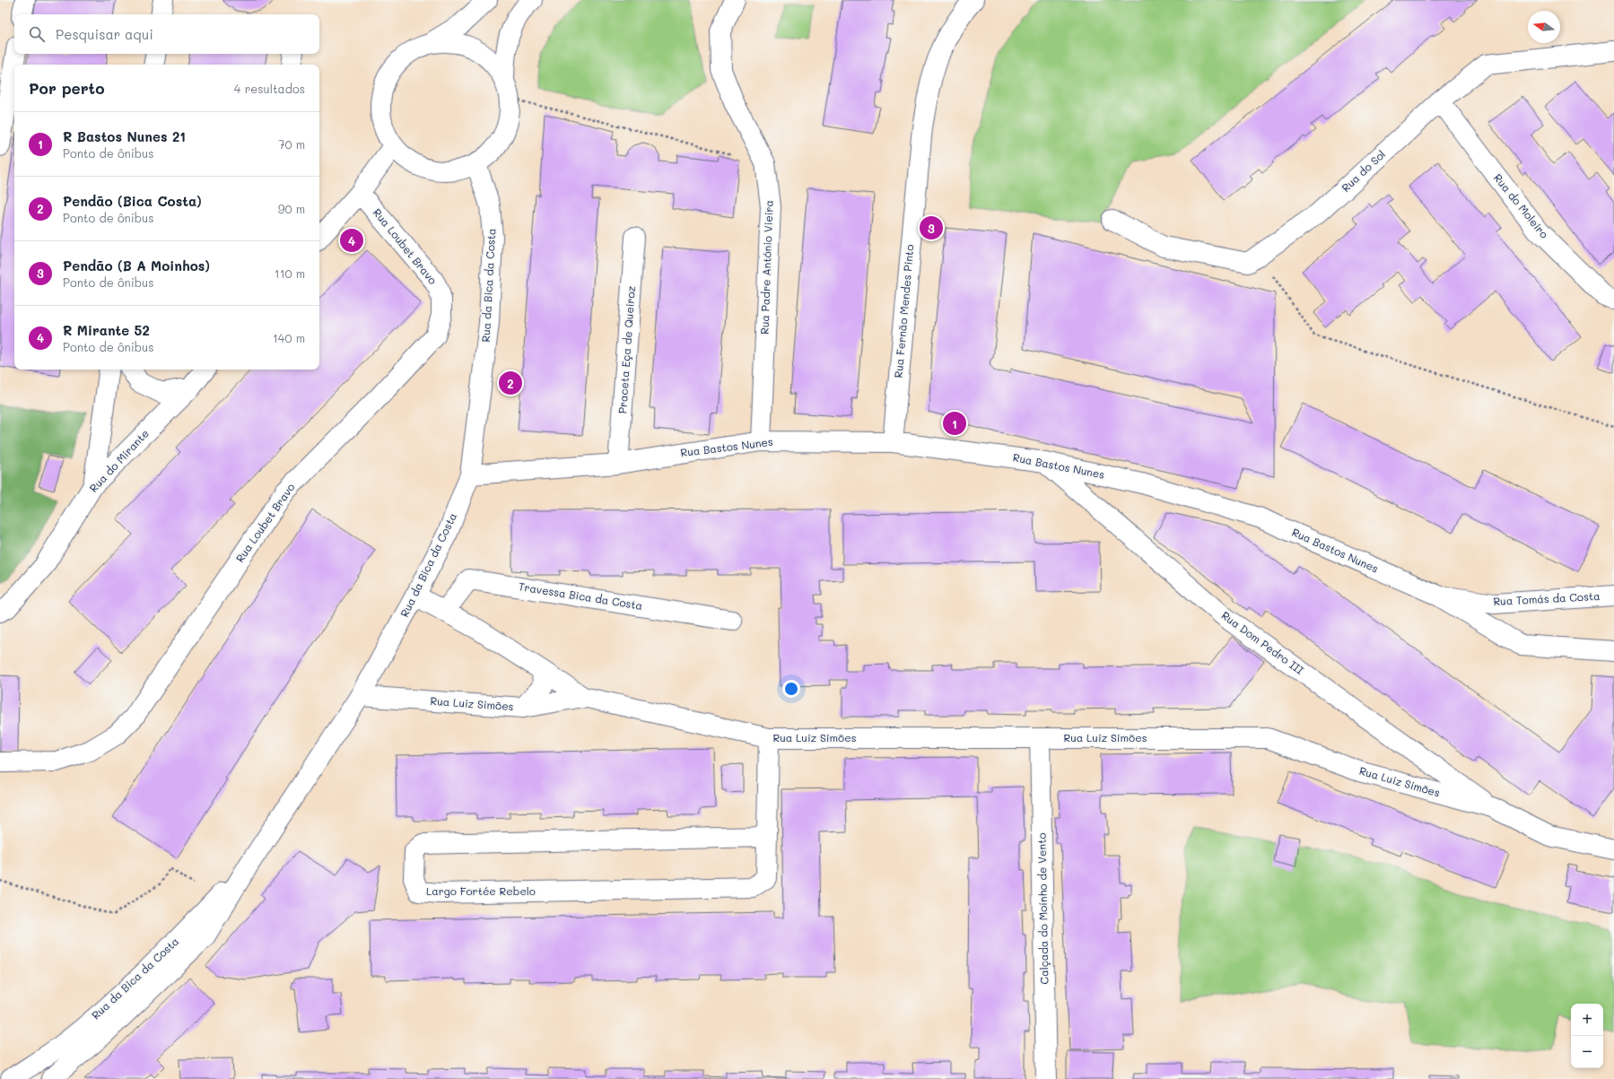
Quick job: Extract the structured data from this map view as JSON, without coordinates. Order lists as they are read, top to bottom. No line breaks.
{"streets":{"street":["Rua do Sol","Rua do Moleiro","Rua Loubet Bravo","Rua Padre António Vieira","Rua da Bica da Costa","Rua Fernão Mendes Pinto","Praceta Eça de Queiroz","Rua Bastos Nunes","Rua do Mirante","Travessa Bica da Costa","Rua Tomás da Costa","Rua Dom Pedro III","Rua Luiz Simões","Largo Fortée Rebelo","Calçada do Moínho de Vento"]},"crossings":[["Rua do Sol","Rua do Moleiro"],["Rua Padre António Vieira","Rua Bastos Nunes"],["Rua da Bica da Costa","Rua Bastos Nunes"],["Rua da Bica da Costa","Rua Luiz Simões"],["Rua Fernão Mendes Pinto","Rua Bastos Nunes"],["Praceta Eça de Queiroz","Rua Bastos Nunes"],["Rua Bastos Nunes","Rua Tomás da Costa"],["Rua Bastos Nunes","Rua Dom Pedro III"],["Travessa Bica da Costa","Rua Luiz Simões"],["Rua Dom Pedro III","Rua Luiz Simões"],["Rua Luiz Simões","Largo Fortée Rebelo"],["Rua Luiz Simões","Calçada do Moínho de Vento"]],"north":"left","page":{"search":"Pesquisar aqui","heading":["Por perto","4 resultados"],"list":[{"mark":"1","name":"R Bastos Nunes 21","note":"Ponto de ônibus","value":"70 m"},{"mark":"2","name":"Pendão (Bica Costa)","note":"Ponto de ônibus","value":"90 m"},{"mark":"3","name":"Pendão (B A Moinhos)","note":"Ponto de ônibus","value":"110 m"},{"mark":"4","name":"R Mirante 52","note":"Ponto de ônibus","value":"140 m"}],"pins":["3","4","2","1"],"map_buttons":["+","−"]}}
